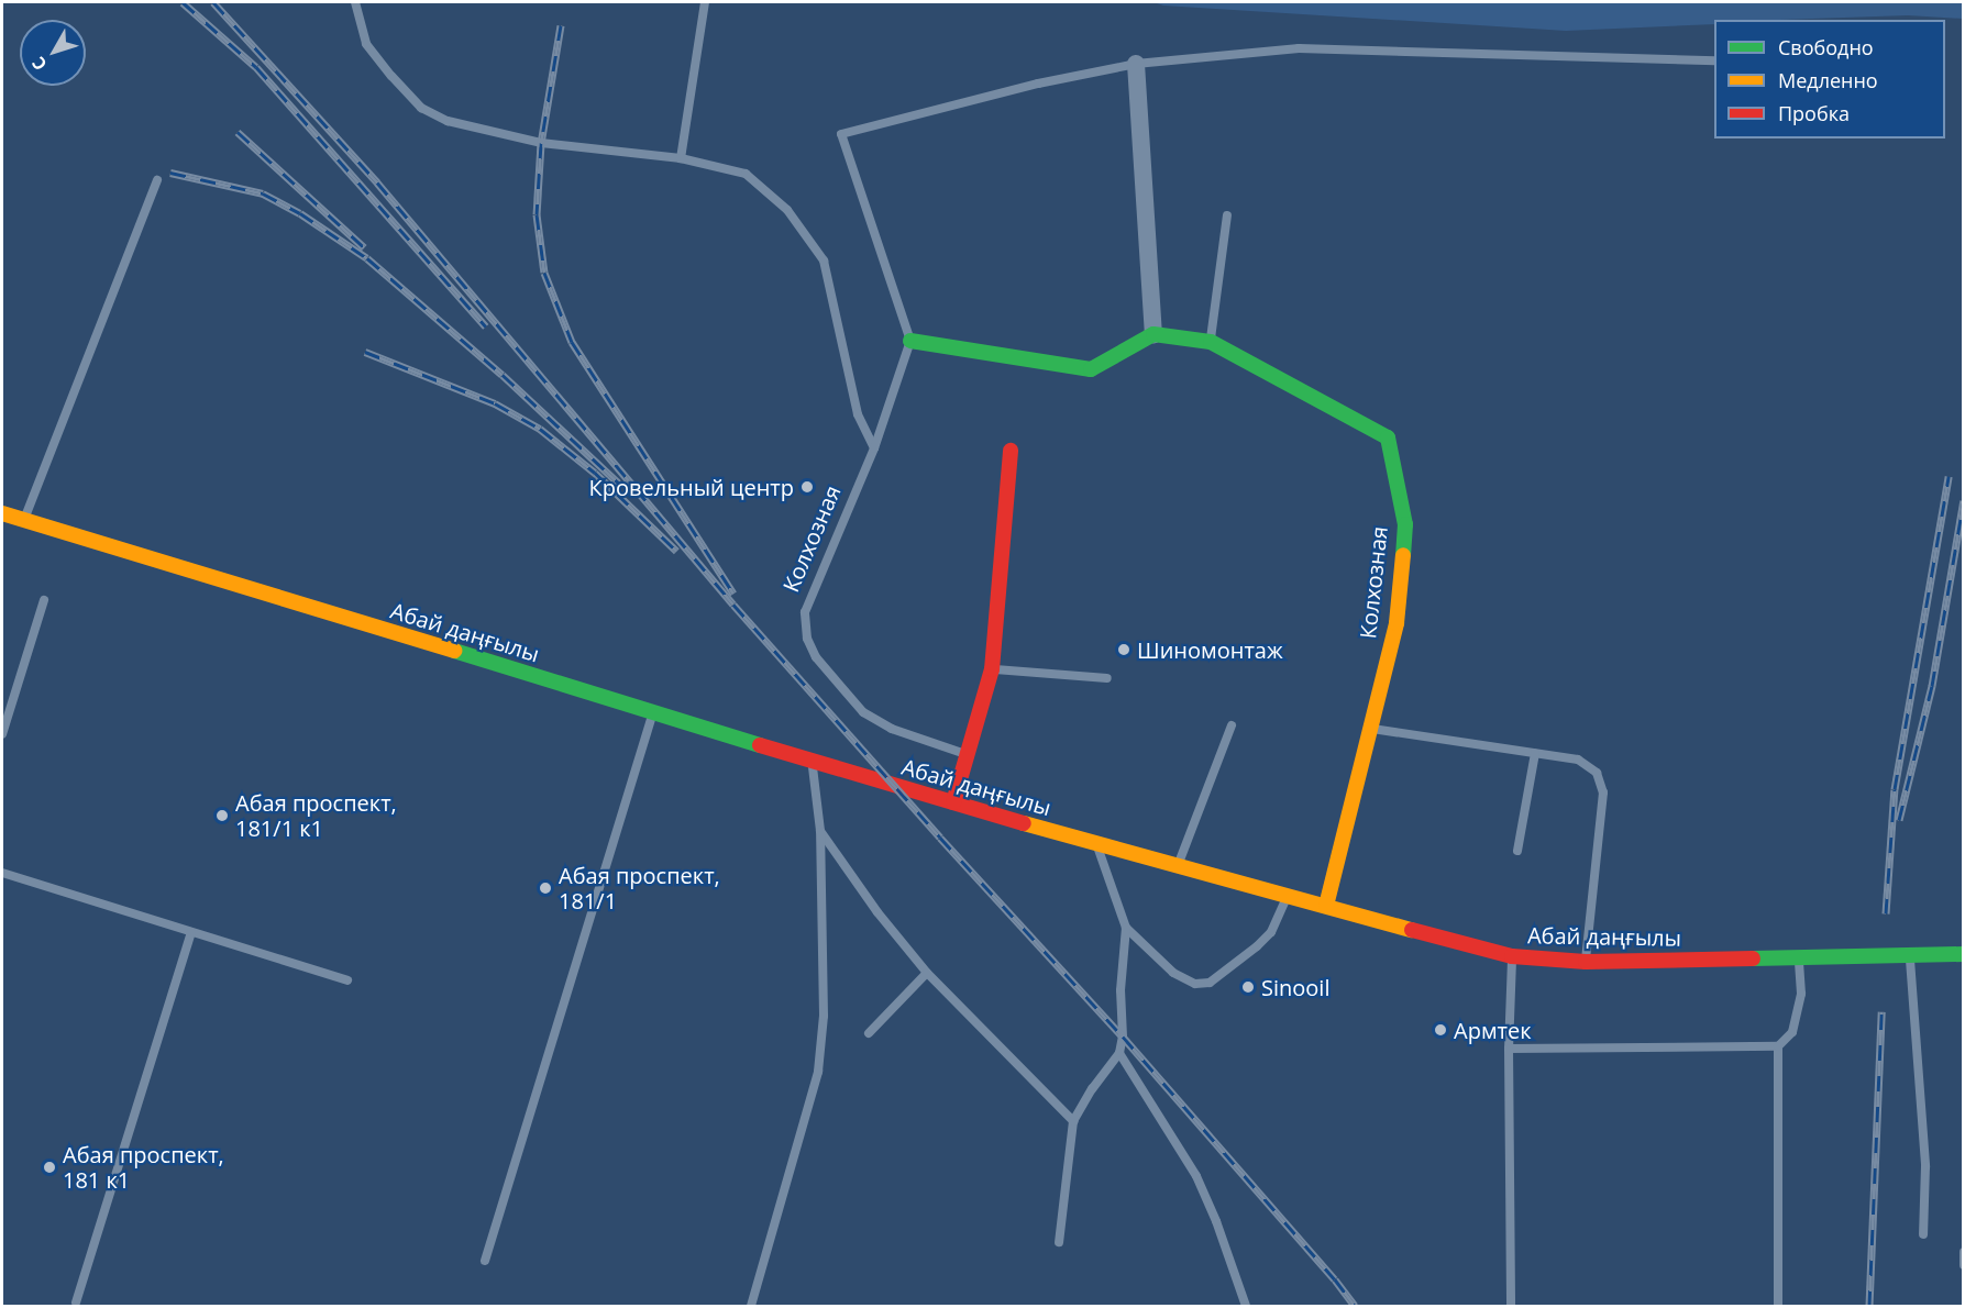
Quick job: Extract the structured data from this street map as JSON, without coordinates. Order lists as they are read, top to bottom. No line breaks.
{"streets":{"main road":["Колхозная","Абай даңғылы"]},"crossings":[["Колхозная","Абай даңғылы"]],"places":["Кровельный центр","Шиномонтаж","Абая проспект, 181/1 к1","Абая проспект, 181/1","Sinooil","Армтек","Абая проспект, 181 к1"],"legend":["Свободно","Медленно","Пробка"],"north":"bottom left"}
